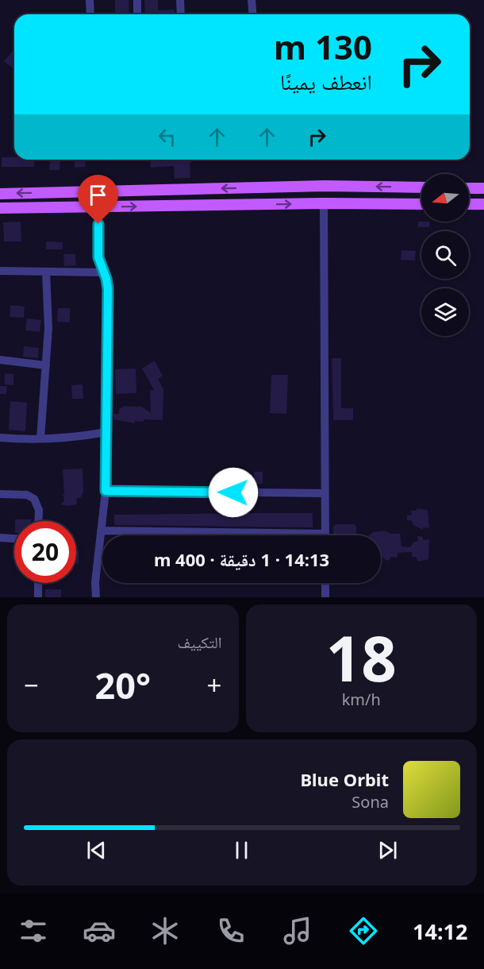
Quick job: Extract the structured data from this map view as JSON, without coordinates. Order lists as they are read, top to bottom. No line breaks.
{"north":"left","page":{"turn":["130 m","انعطف يمينًا"],"limit":"20","trip":"14:13 · 1 دقيقة · 400 m","tile":[["18","km/h"],"التكييف"],"heat":["−","20°","+"],"song":["Blue Orbit","Sona"],"tabs":"14:12"}}
